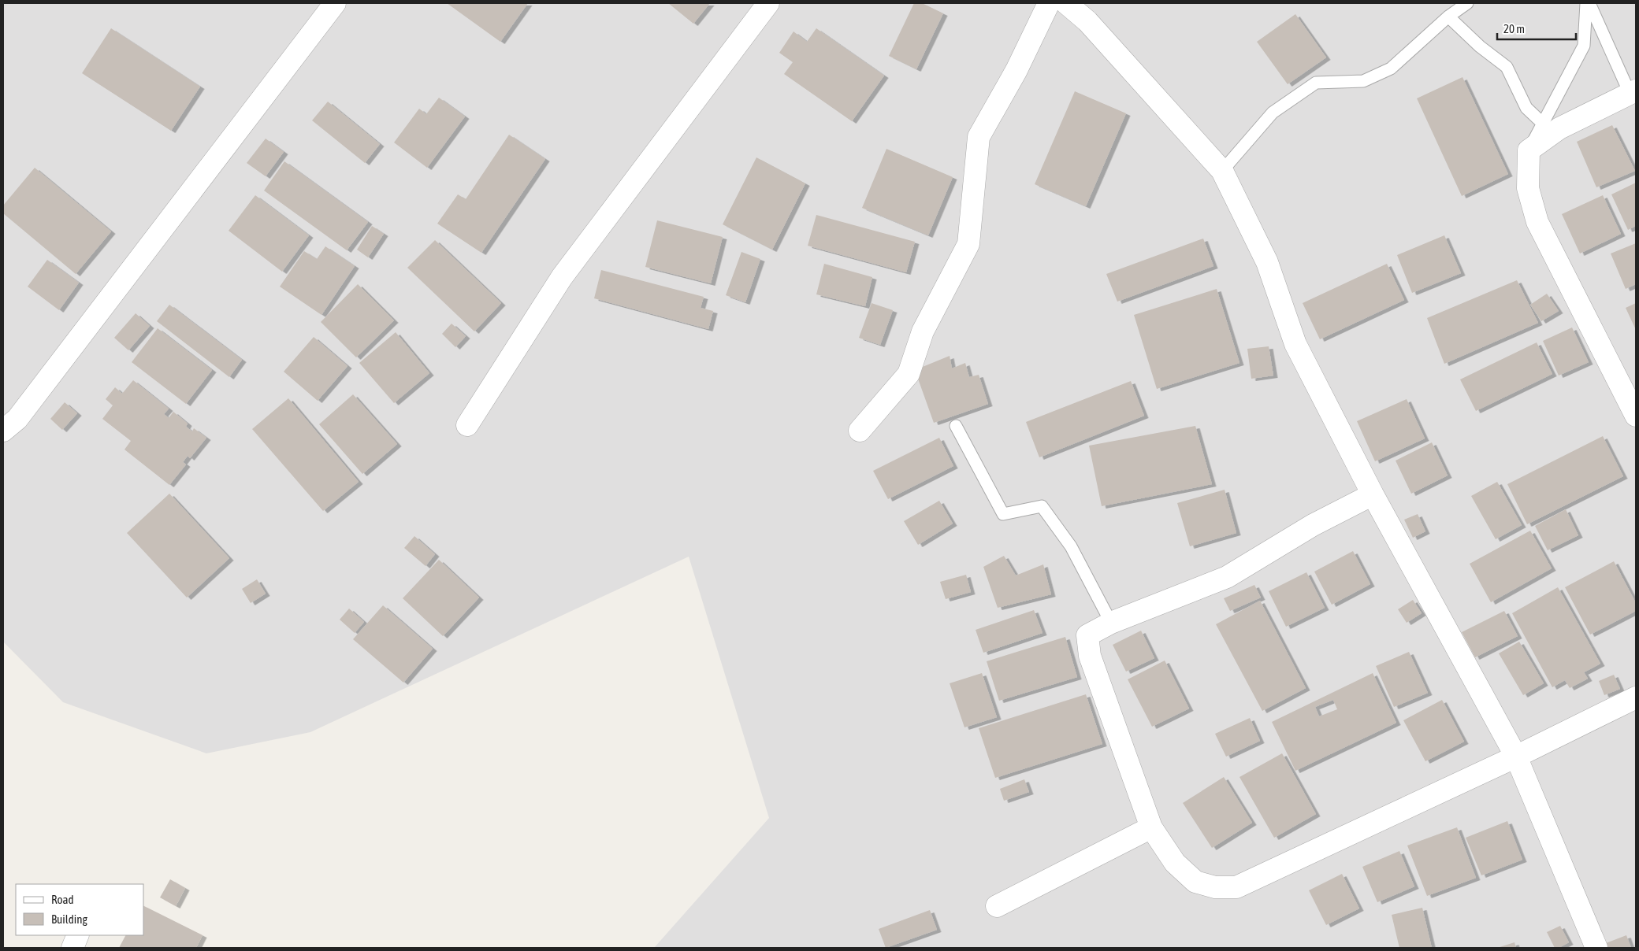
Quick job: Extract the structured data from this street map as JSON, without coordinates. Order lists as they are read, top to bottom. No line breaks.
{"legend":["Road","Building"],"scale_bar":"20 m"}
